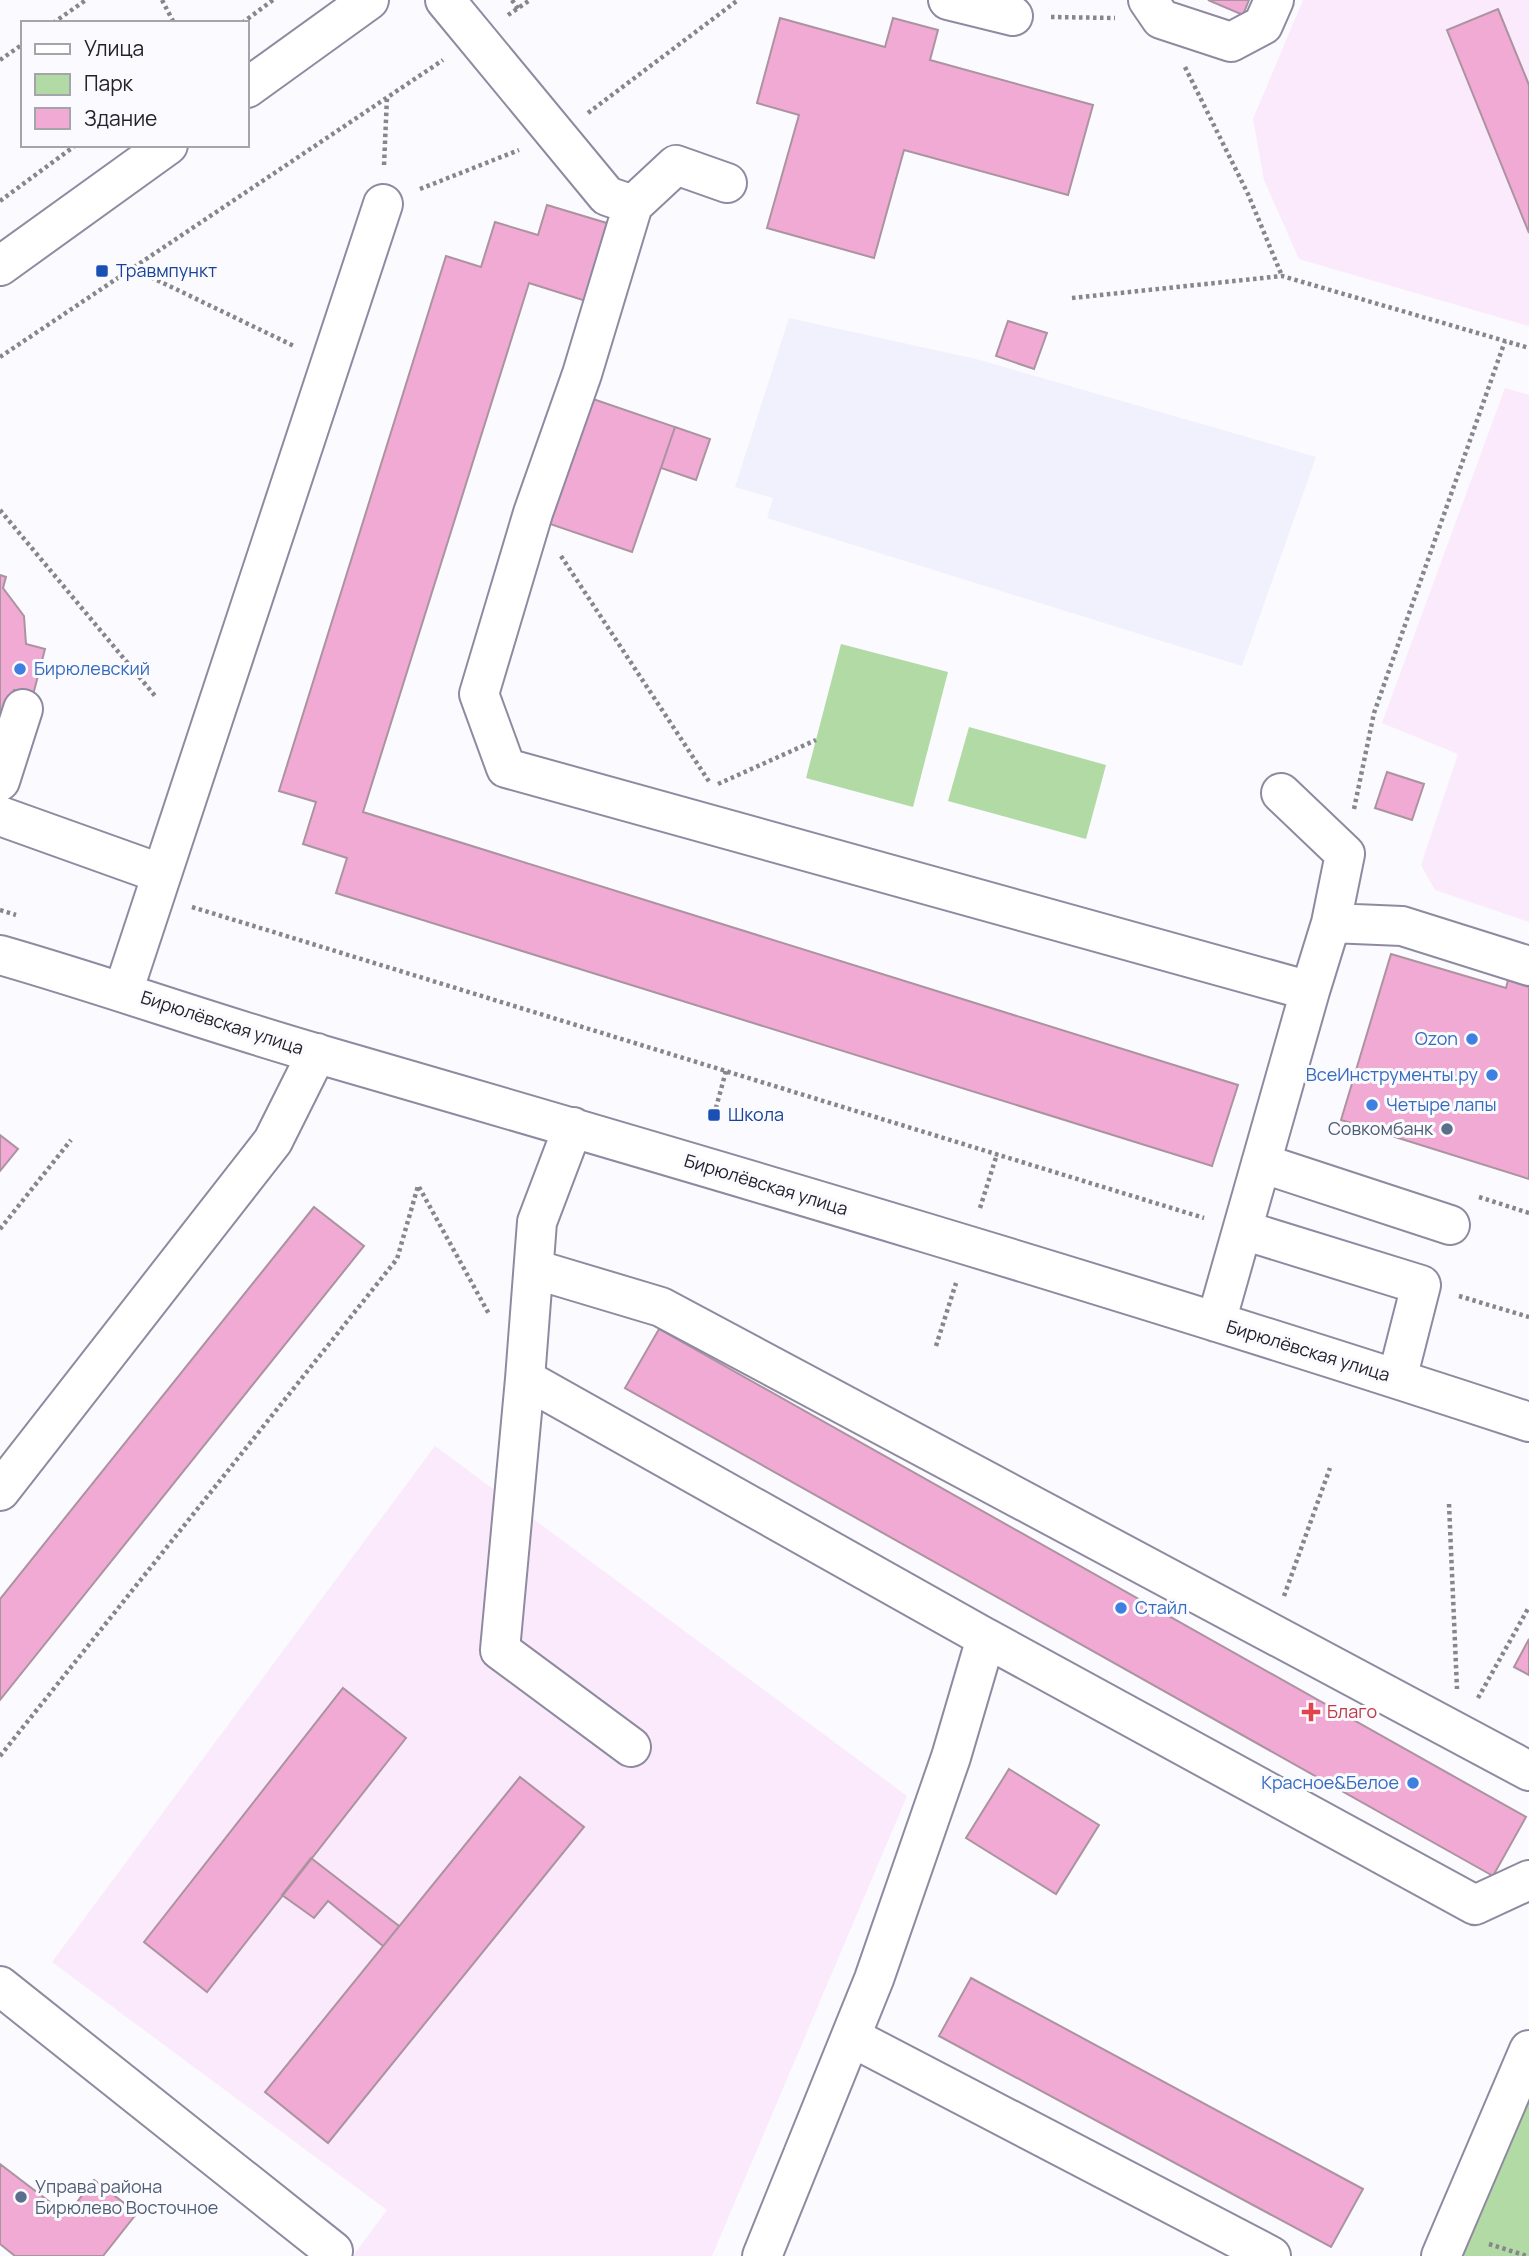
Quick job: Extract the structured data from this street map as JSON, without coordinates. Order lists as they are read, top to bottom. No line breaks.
{"streets":{"street":["Бирюлёвская улица"]},"places":{"transit":["Травмпункт","Школа"],"other":["Бирюлевский","Ozon","ВсеИнструменты.ру","Четыре лапы","Совкомбанк","Стайл","Красное&Белое","Управа района Бирюлево Восточное"],"health":["Благо"]},"legend":["Улица","Парк","Здание"]}
